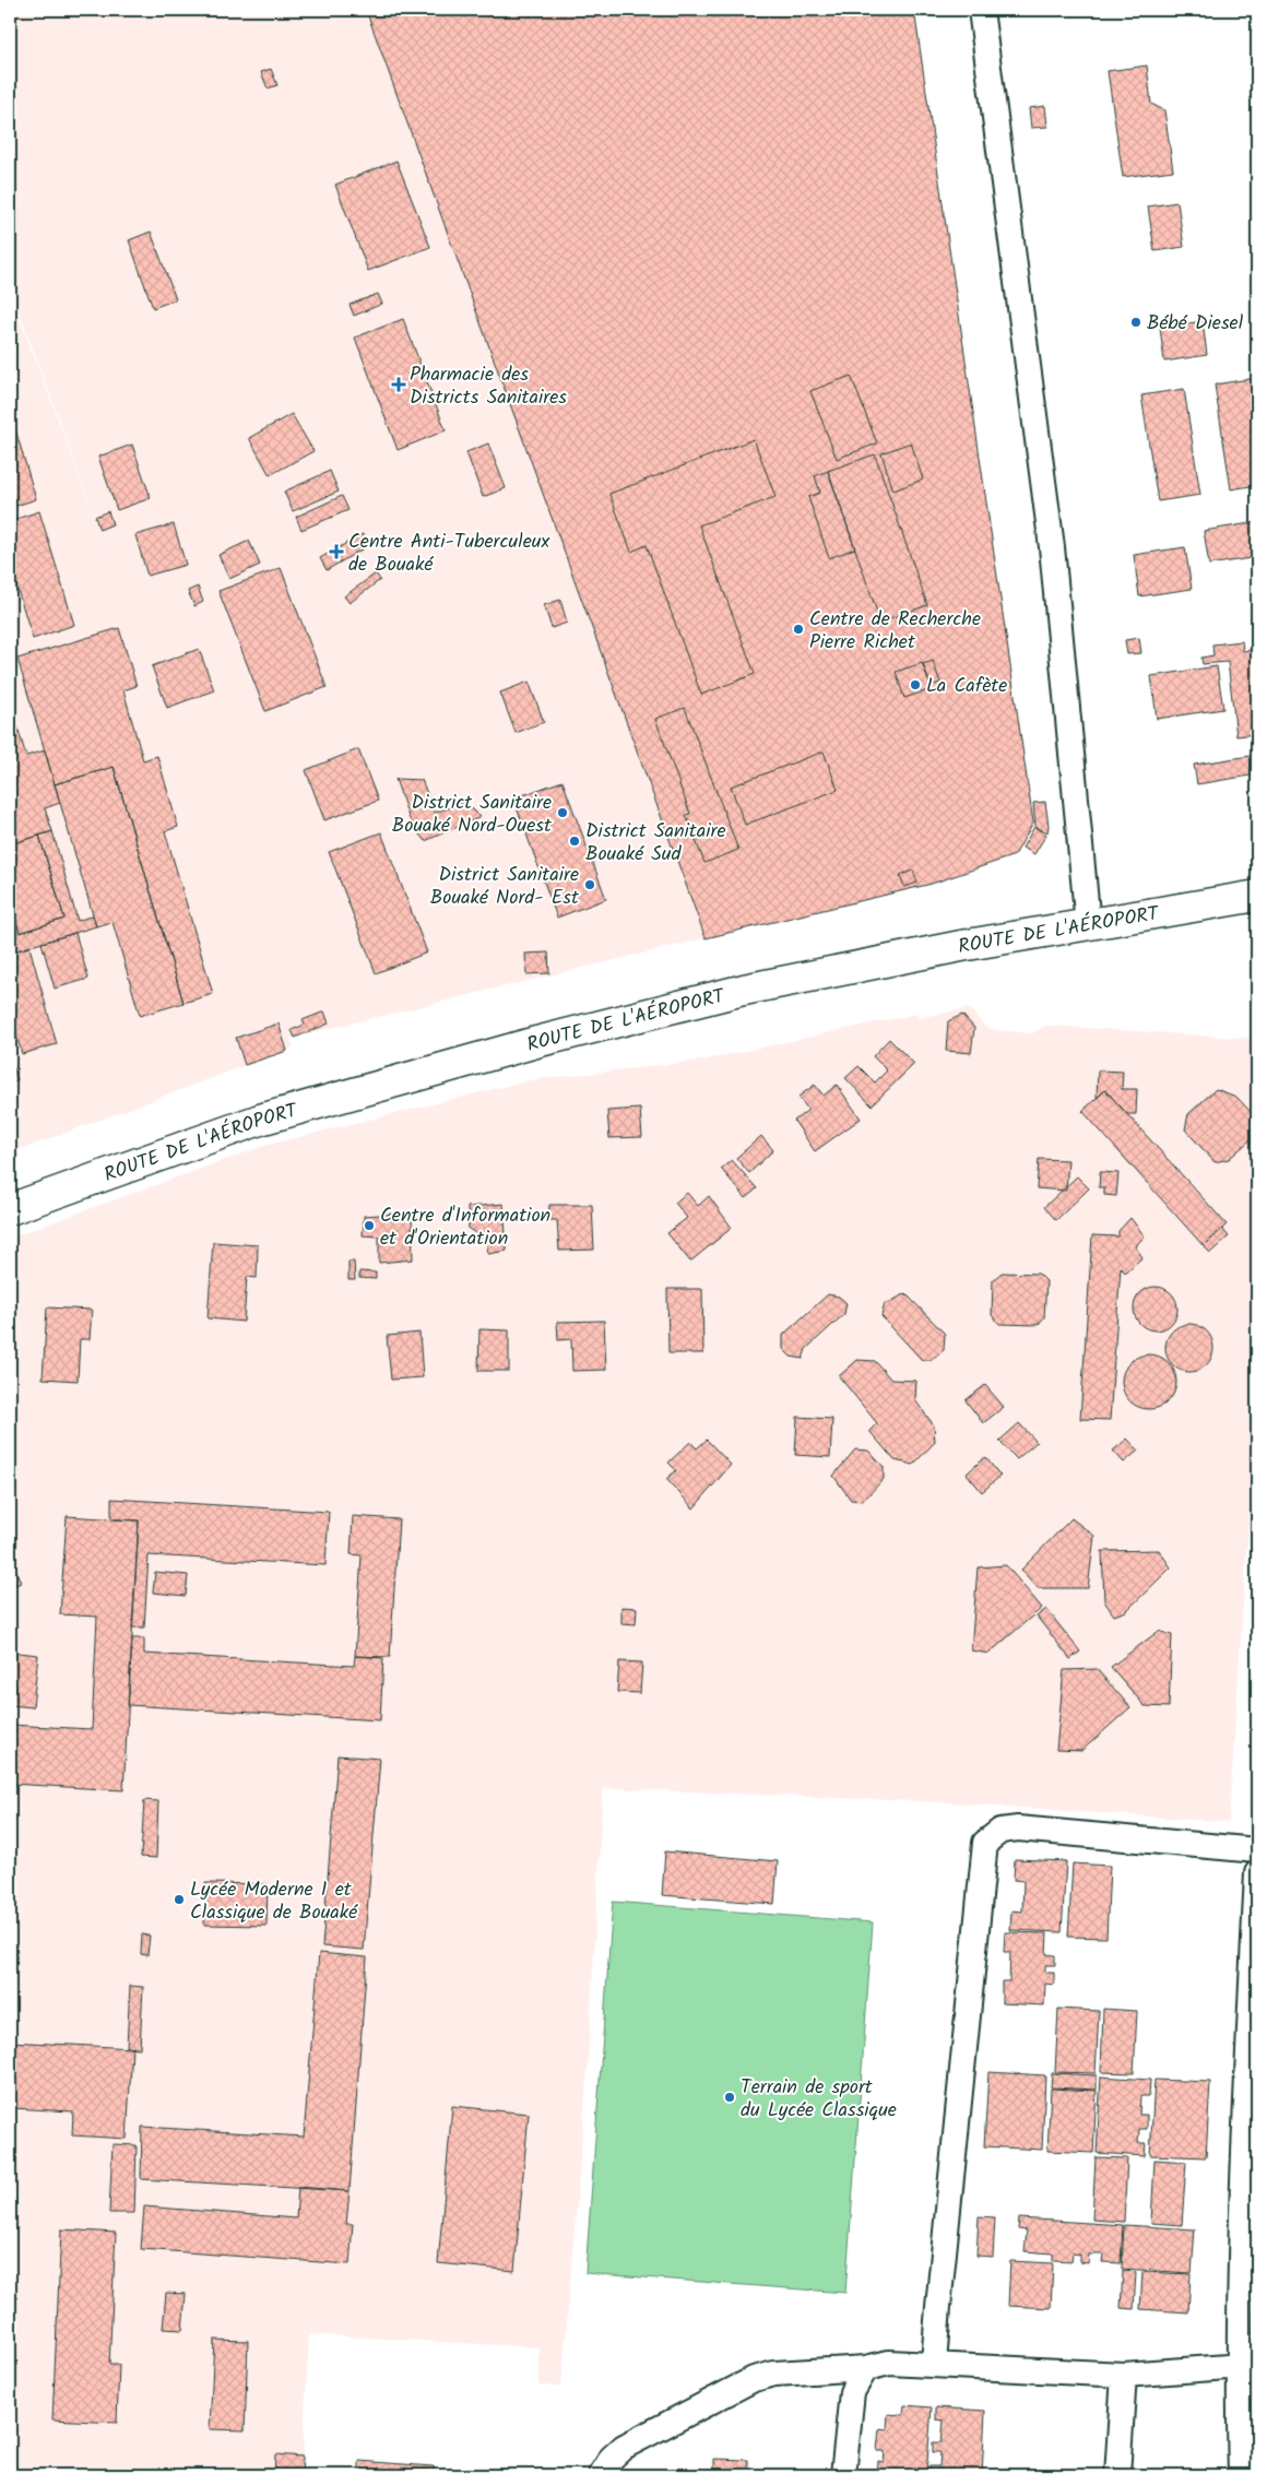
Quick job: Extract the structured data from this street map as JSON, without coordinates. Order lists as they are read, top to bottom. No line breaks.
{"streets":{"main road":["ROUTE DE L'AÉROPORT"]},"places":{"other":["Bébé Diesel","Centre de Recherche Pierre Richet","La Cafète","District Sanitaire Bouaké Nord-Ouest","District Sanitaire Bouaké Sud","District Sanitaire Bouaké Nord- Est","Centre d'Information et d'Orientation","Lycée Moderne 1 et Classique de Bouaké","Terrain de sport du Lycée Classique"],"health":["Pharmacie des Districts Sanitaires","Centre Anti-Tuberculeux de Bouaké"]}}
